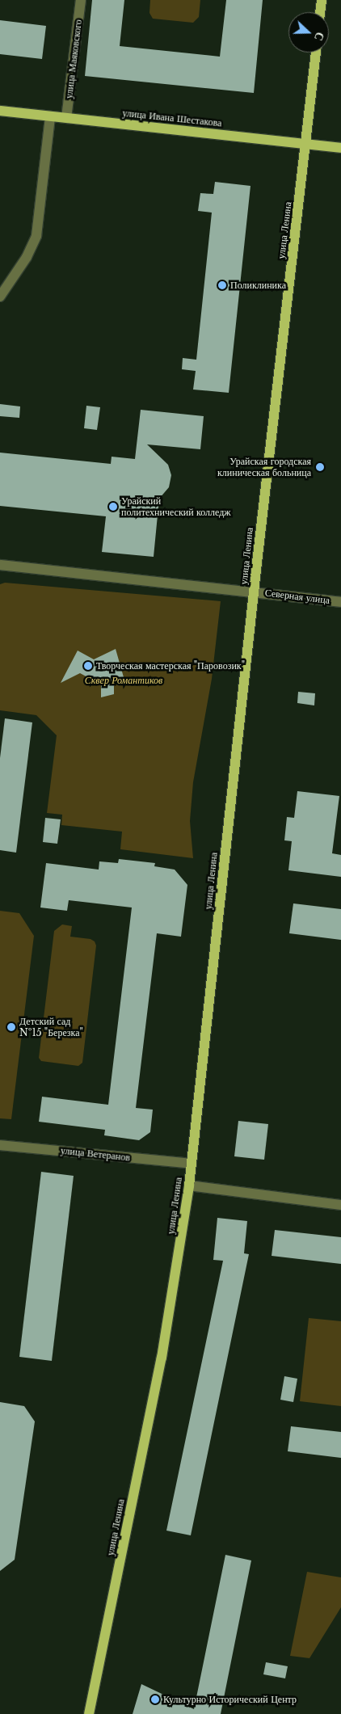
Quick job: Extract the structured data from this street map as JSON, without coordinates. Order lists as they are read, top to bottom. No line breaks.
{"streets":{"main road":["улица Ивана Шестакова","улица Ленина"],"street":["улица Маяковского","Северная улица","улица Ветеранов"]},"crossings":[["улица Маяковского","улица Ивана Шестакова"],["улица Ивана Шестакова","улица Ленина"],["улица Ленина","Северная улица"],["улица Ленина","улица Ветеранов"]],"parks":["Сквер Романтиков"],"places":["Поликлиника","Урайская городская клиническая больница","Урайский политехнический колледж","Творческая мастерская \"Паровозик\"","Детский сад №15 \"Березка\"","Культурно Исторический Центр"],"north":"right"}
